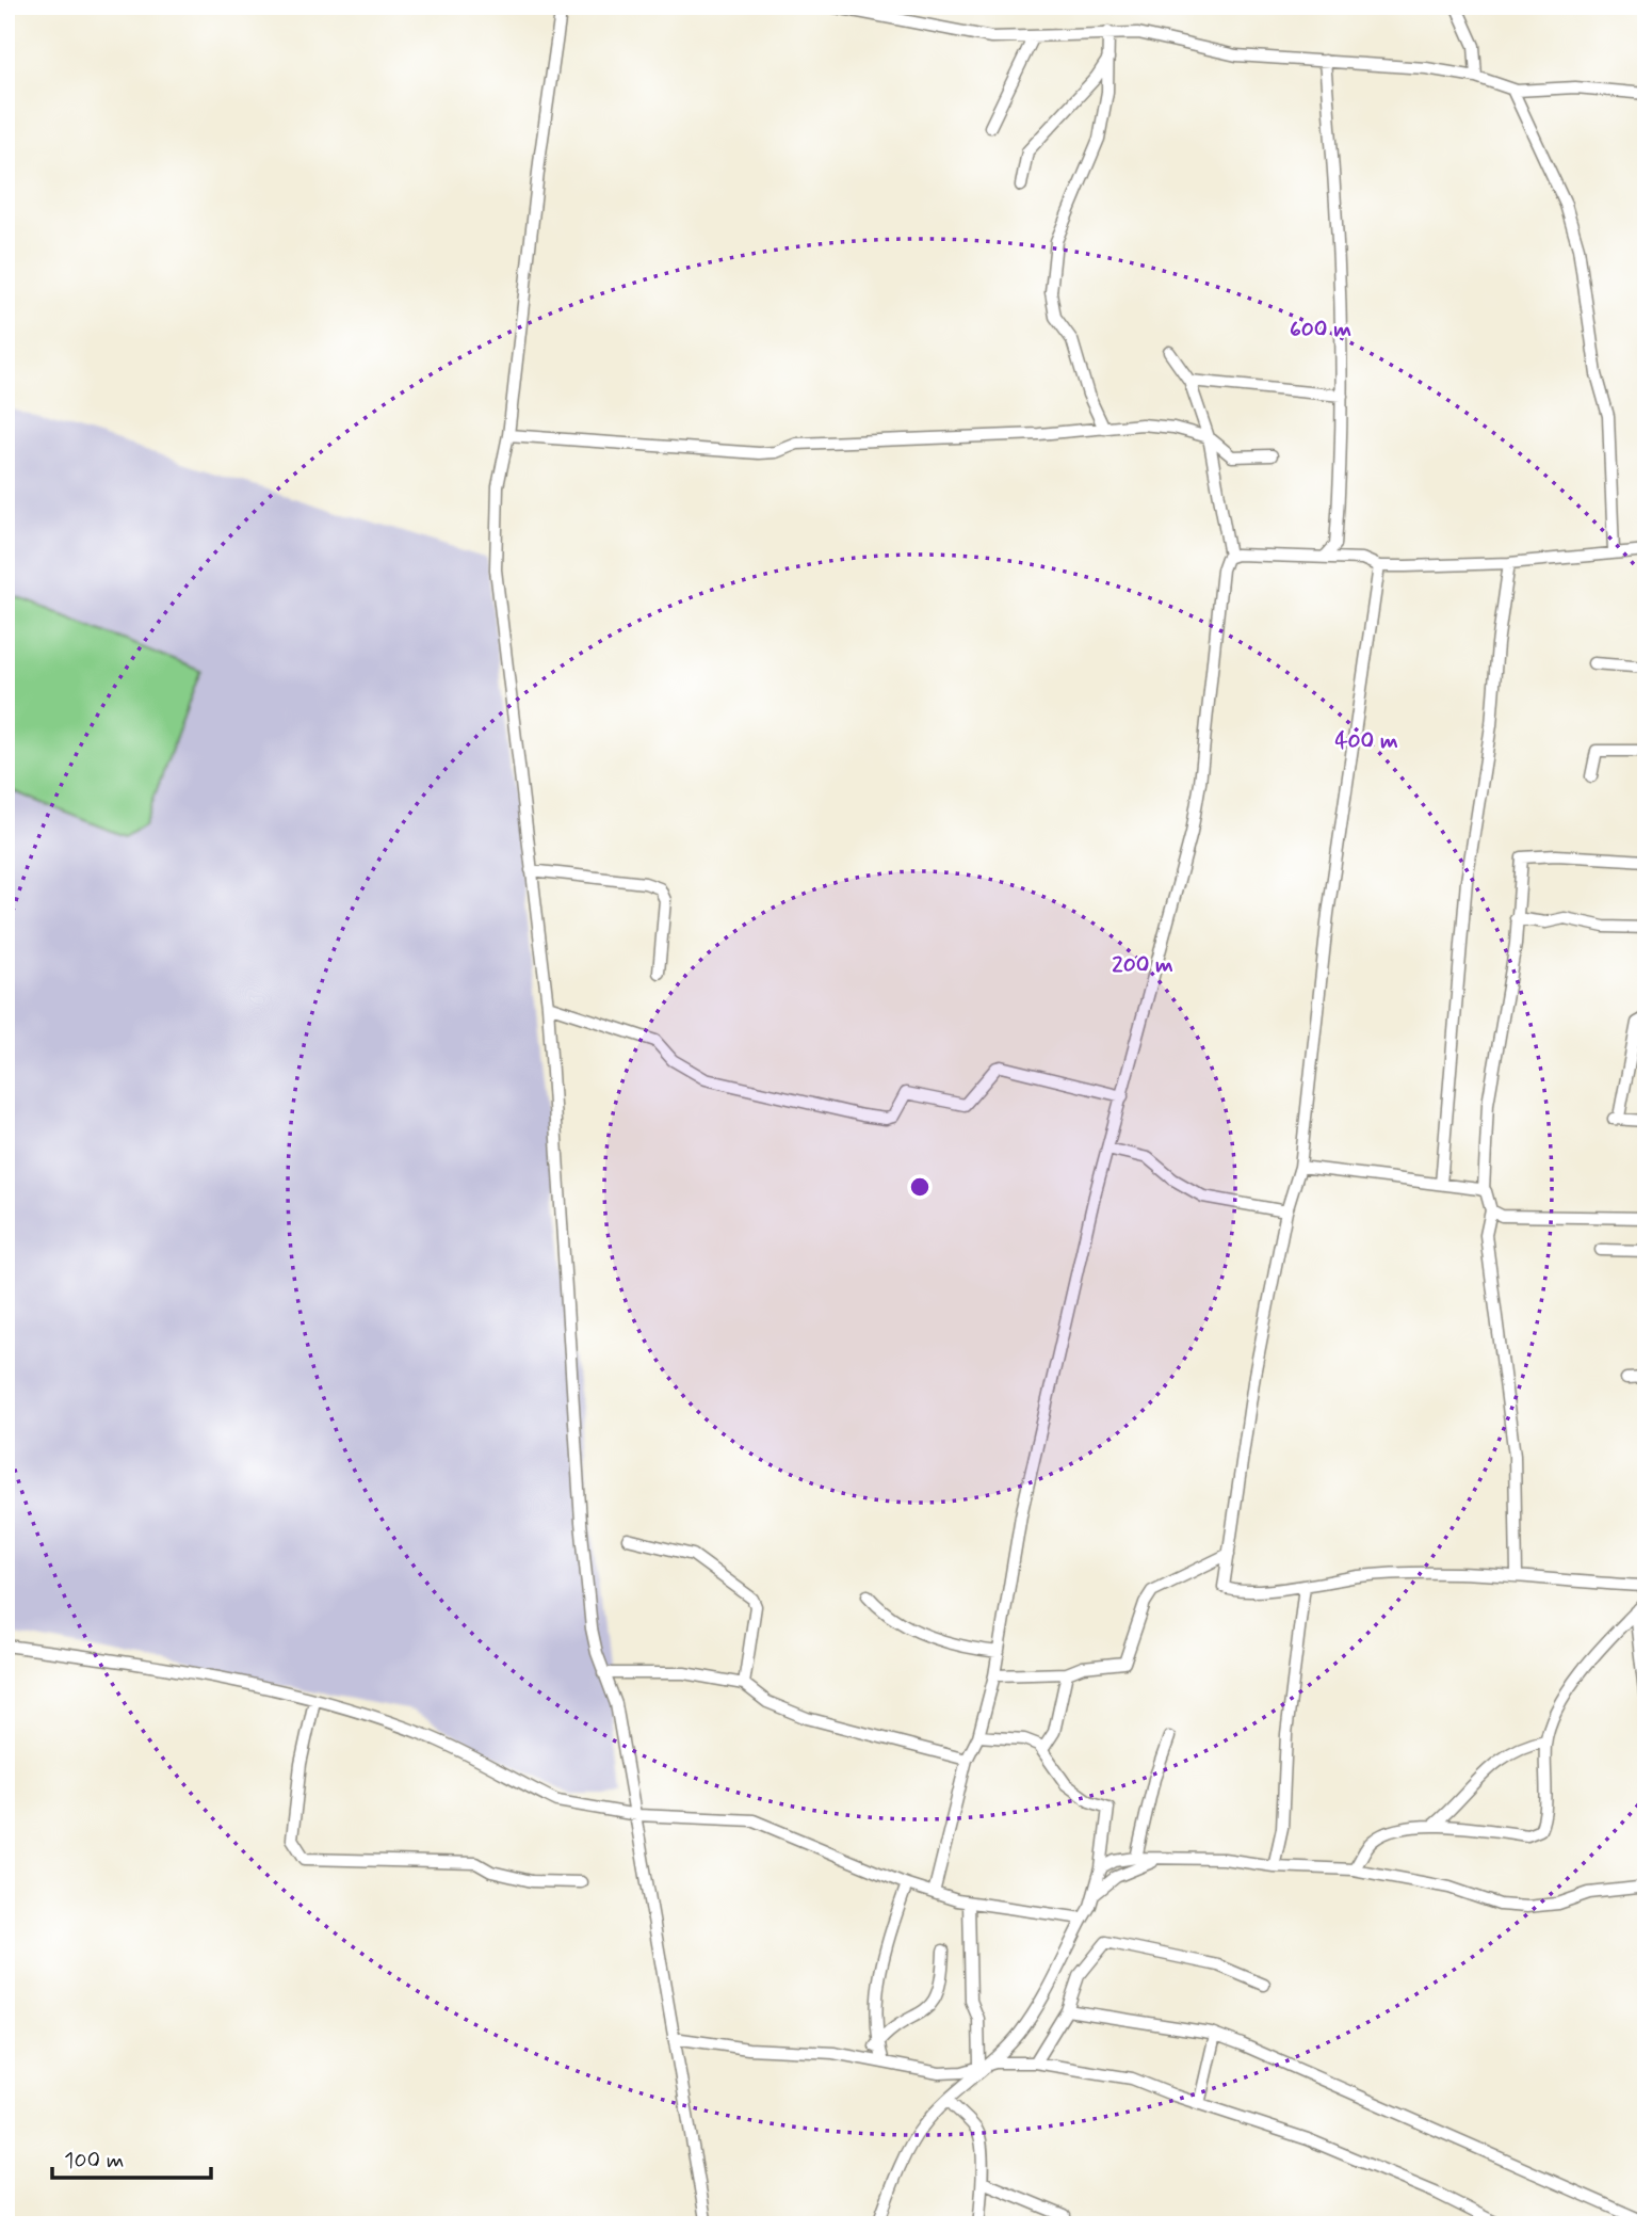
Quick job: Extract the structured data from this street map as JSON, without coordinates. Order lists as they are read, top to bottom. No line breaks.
{"scale_bar":"100 m","rings":["600 m","400 m","200 m"]}
